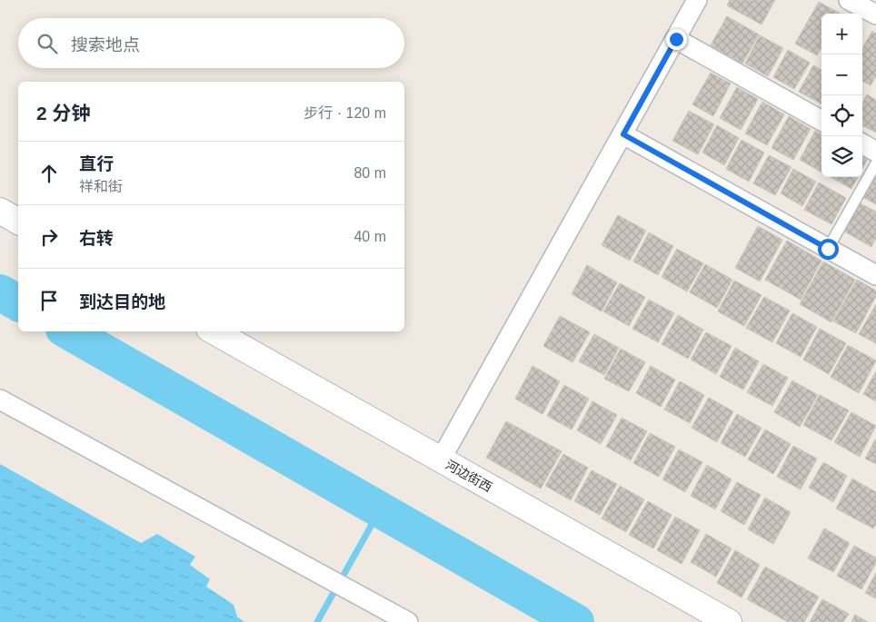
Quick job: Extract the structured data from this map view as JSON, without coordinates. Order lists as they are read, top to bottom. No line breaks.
{"streets":{"street":["河边街西"]},"page":{"map_buttons":["+","−"],"search":"搜索地点","heading":["2 分钟","步行 · 120 m"],"list":[["直行","祥和街","80 m"],["右转","40 m"],"到达目的地"]}}
